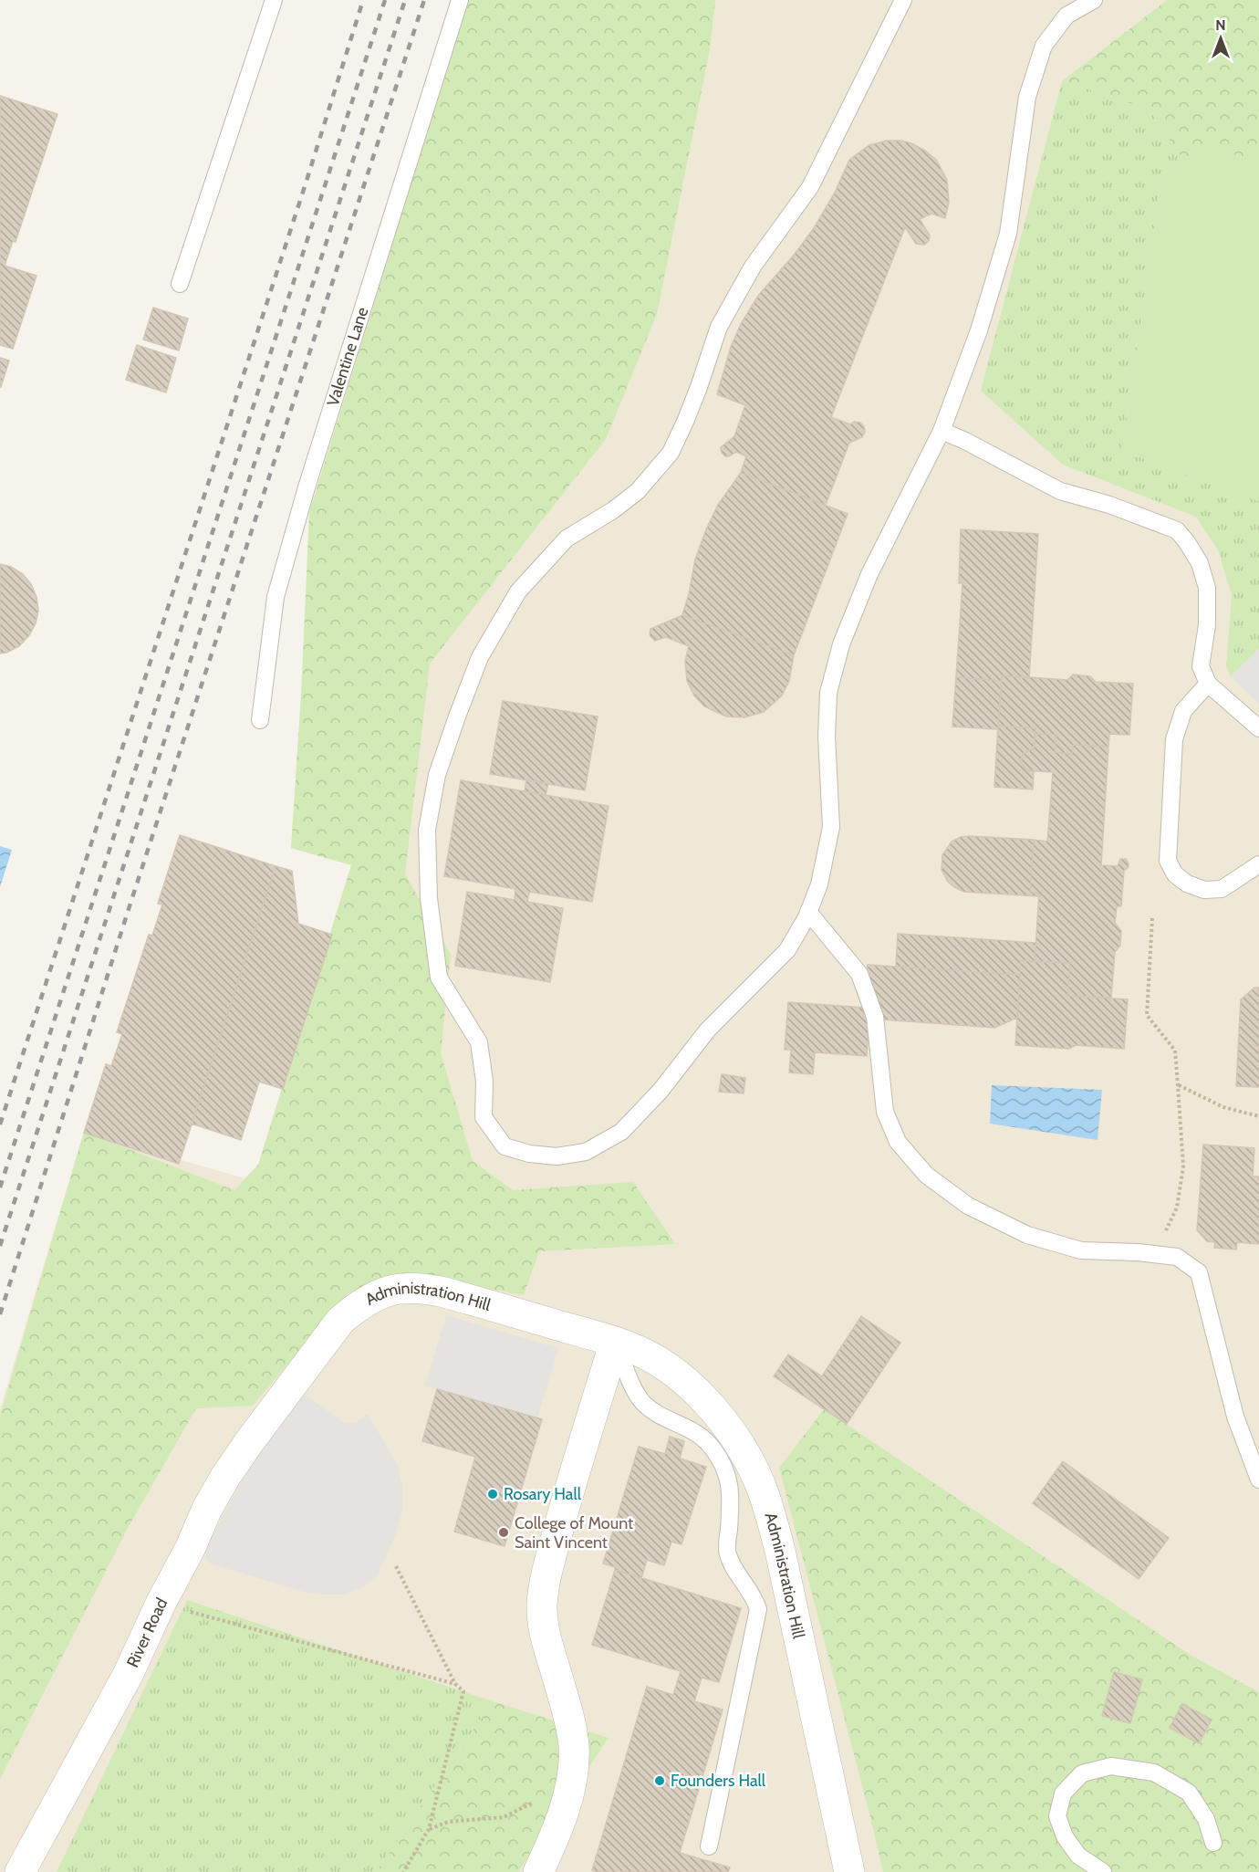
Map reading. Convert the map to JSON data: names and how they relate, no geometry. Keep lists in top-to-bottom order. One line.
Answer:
{"streets":{"street":["Administration Hill","River Road"],"lane":["Valentine Lane"]},"crossings":[["Administration Hill","River Road"]],"places":["Rosary Hall","College of Mount Saint Vincent","Founders Hall"],"north":"top"}
